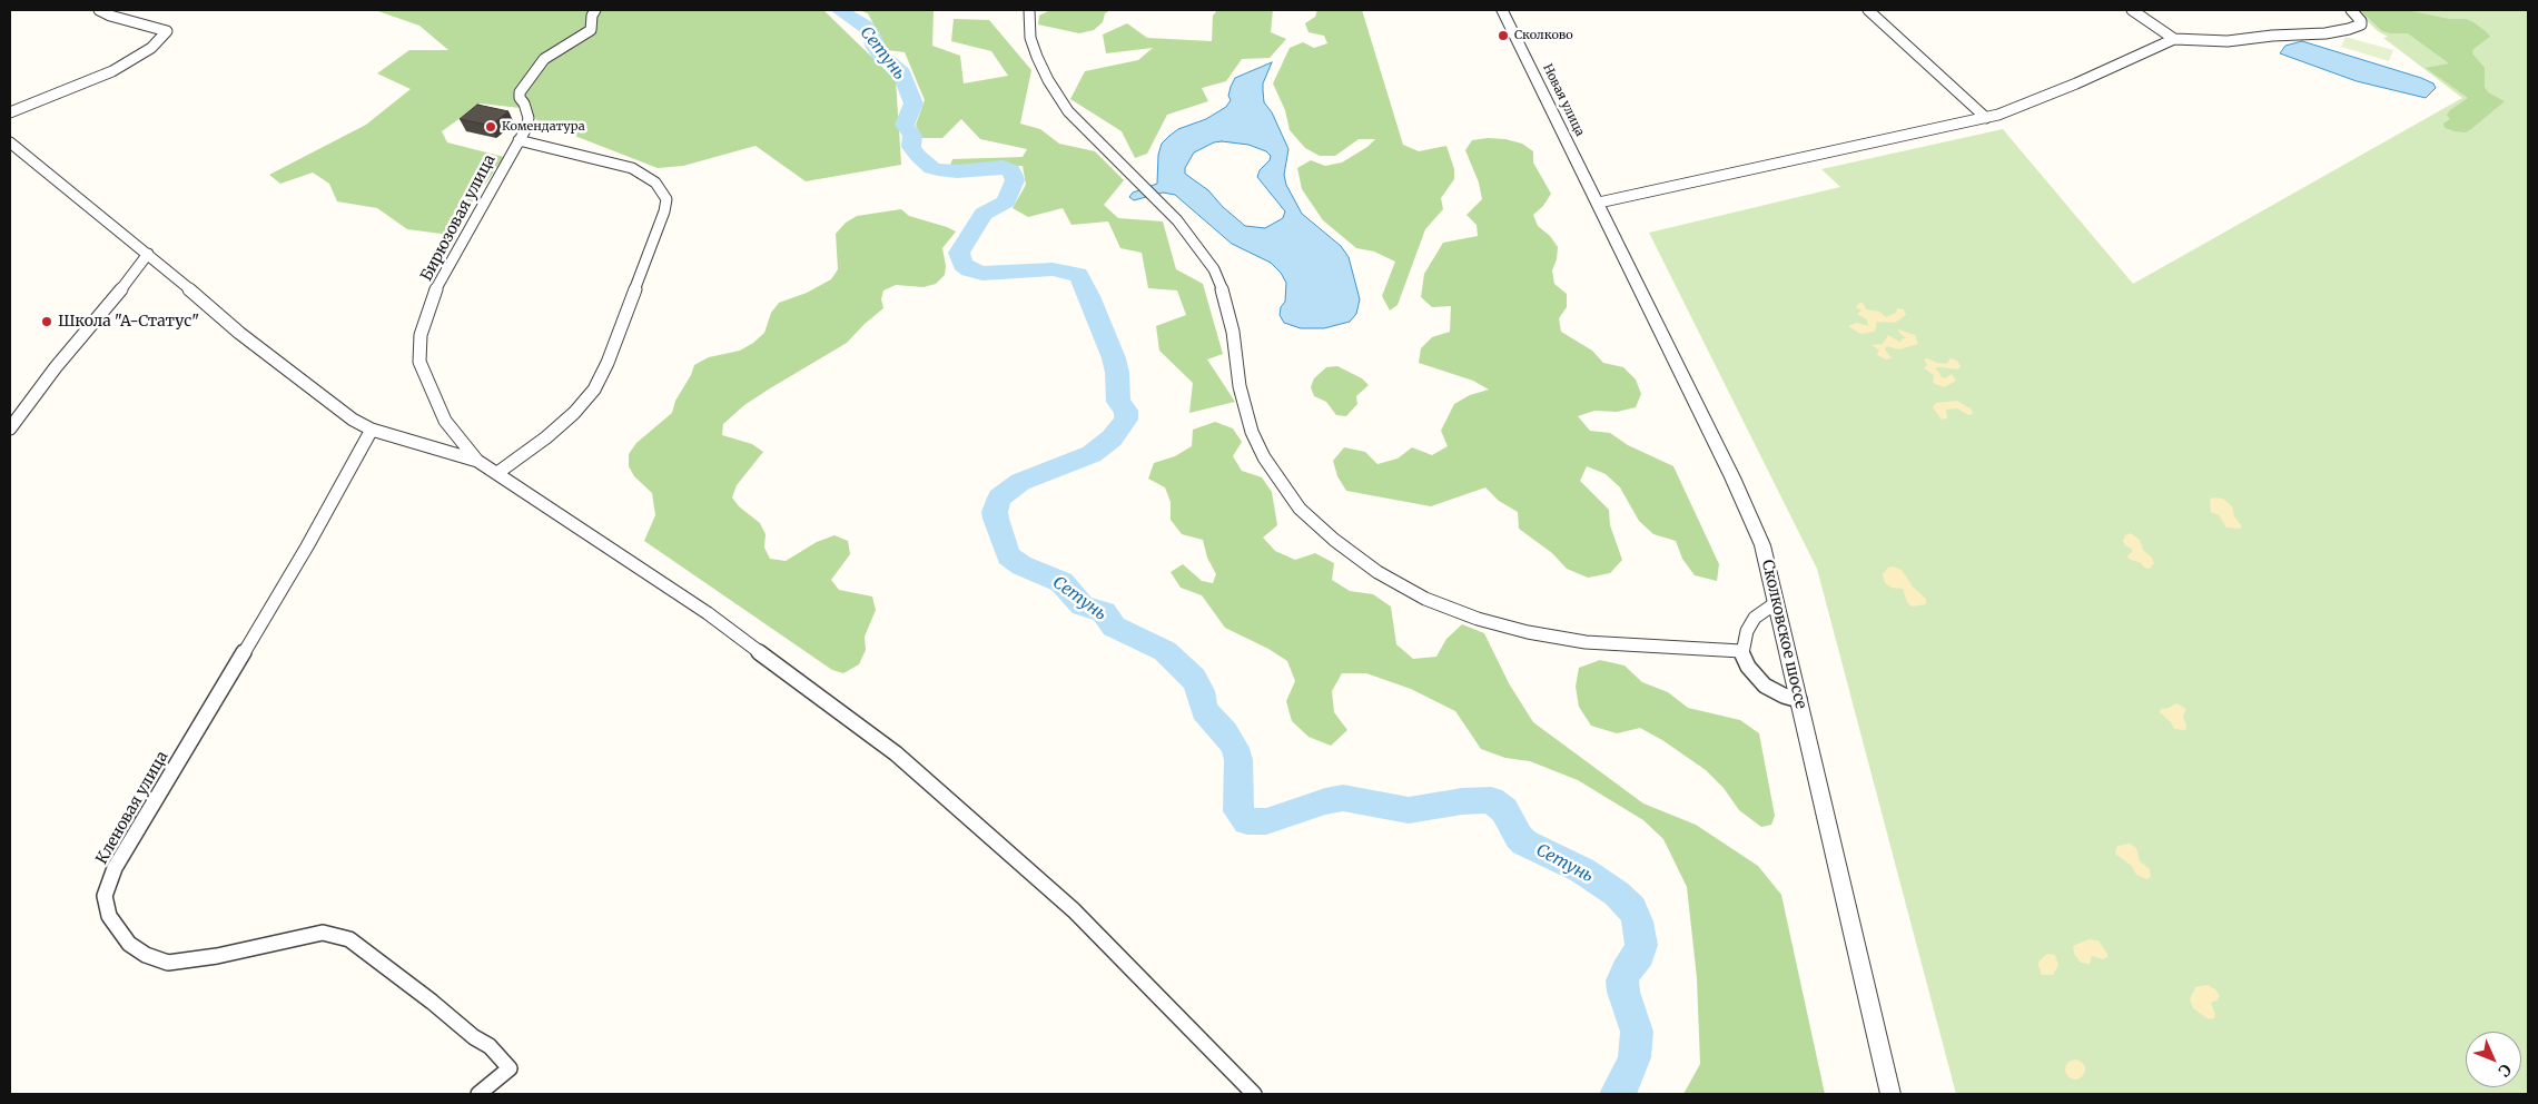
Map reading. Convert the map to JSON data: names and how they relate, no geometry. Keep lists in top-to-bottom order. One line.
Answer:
{"streets":{"street":["Новая улица","Бирюзовая улица","Сколковское шоссе","Кленовая улица"]},"crossings":[["Новая улица","Сколковское шоссе"]],"water":["Сетунь"],"places":["Сколково","Комендатура","Школа \"А-Статус\""],"north":"bottom right"}
